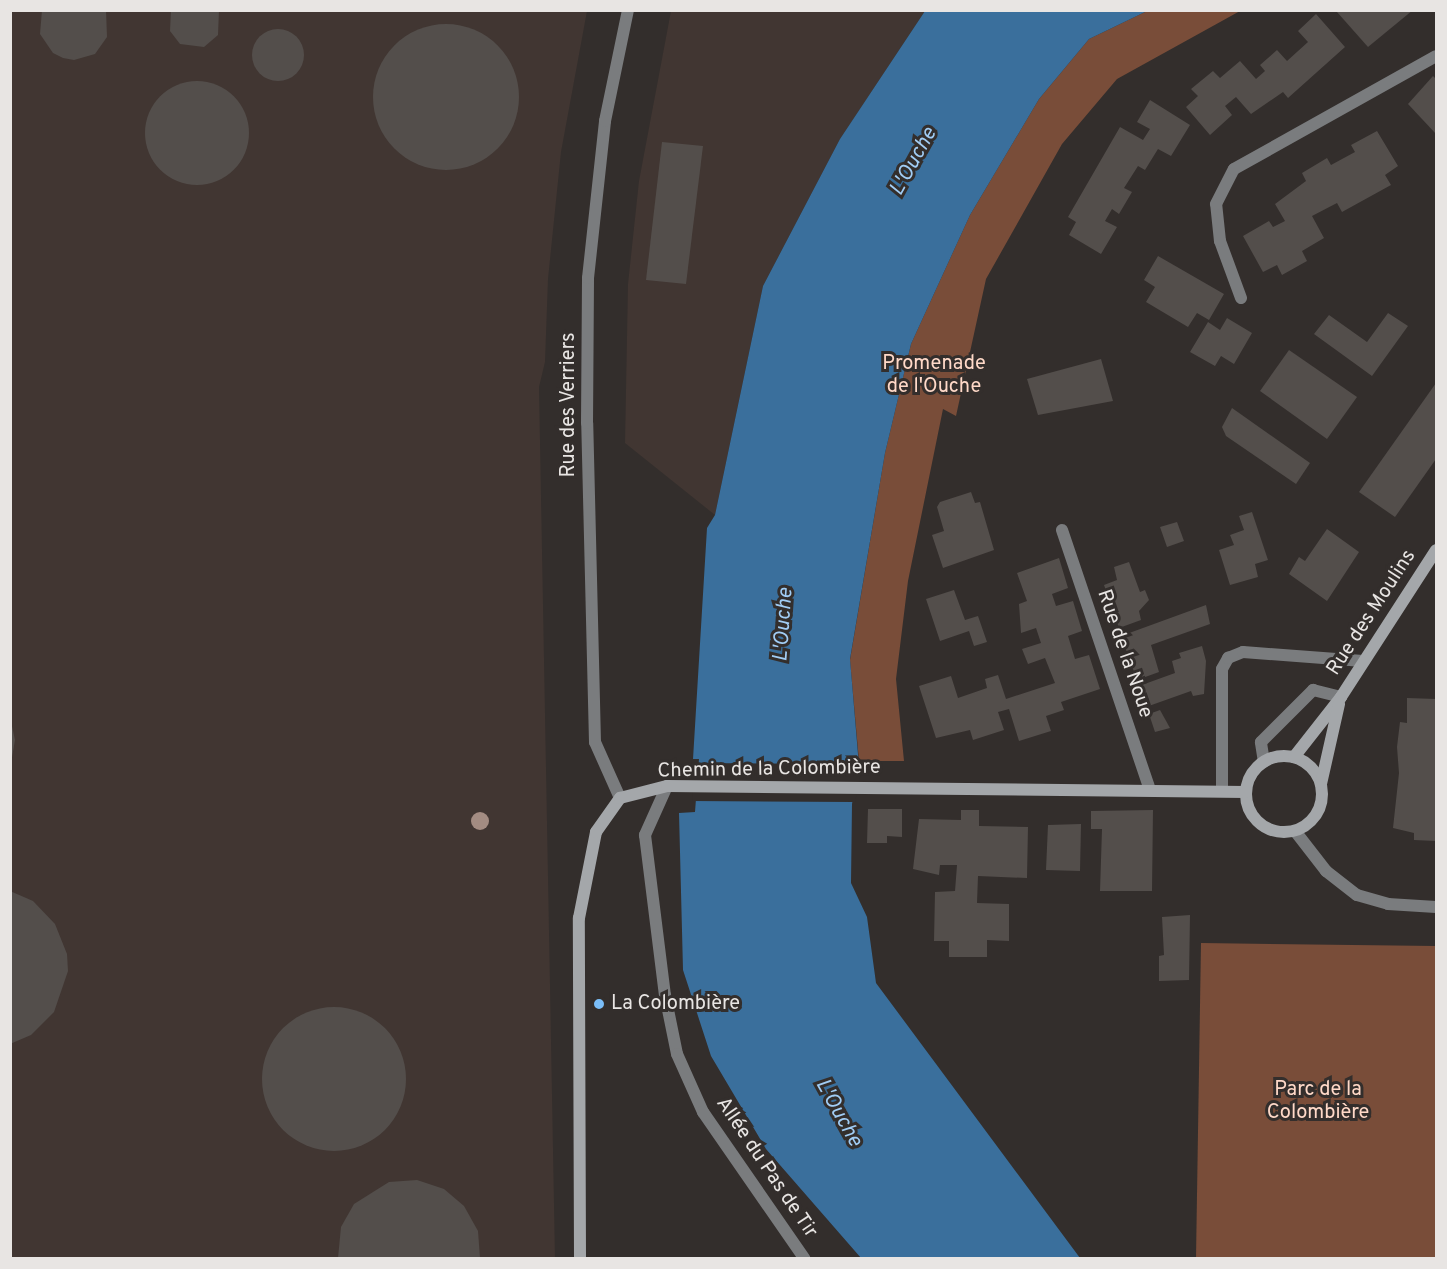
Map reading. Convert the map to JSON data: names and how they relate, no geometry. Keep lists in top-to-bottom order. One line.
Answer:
{"streets":{"street":["Rue des Verriers","Rue des Moulins","Rue de la Noue","Chemin de la Colombière","Allée du Pas de Tir"]},"crossings":[["Rue des Verriers","Chemin de la Colombière"],["Rue des Moulins","Chemin de la Colombière"],["Rue de la Noue","Chemin de la Colombière"],["Chemin de la Colombière","Allée du Pas de Tir"]],"water":["L'Ouche"],"parks":["Promenade de l'Ouche","Parc de la Colombière"],"places":["La Colombière"]}
